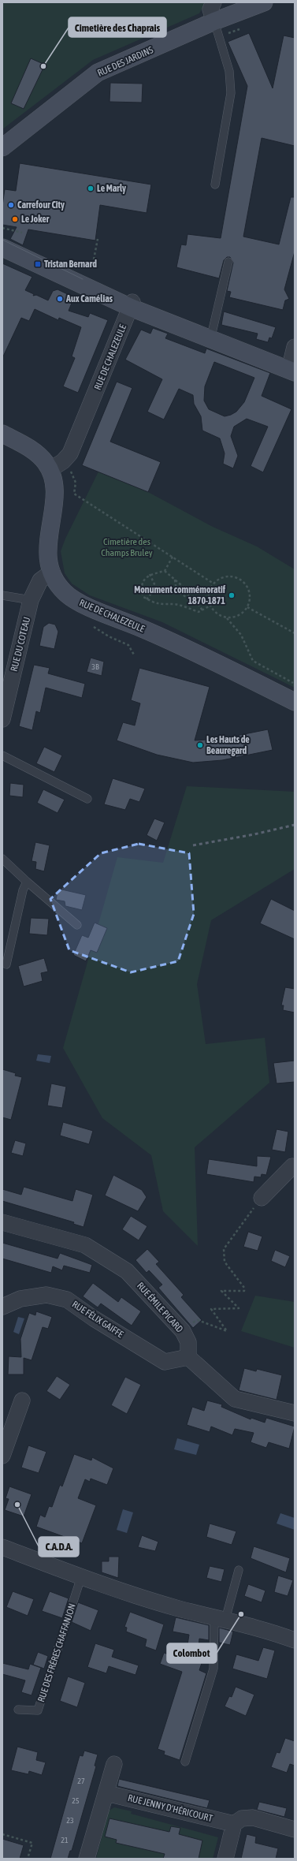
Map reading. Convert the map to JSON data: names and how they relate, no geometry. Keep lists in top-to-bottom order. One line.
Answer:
{"streets":{"street":["RUE DES JARDINS","RUE DE CHALEZEULE","RUE DU COTEAU","RUE ÉMILE PICARD","RUE FÉLIX GAIFFE","RUE JENNY D'HÉRICOURT"],"lane":["RUE DES FRÈRES CHAFFANJON"]},"crossings":[["RUE DE CHALEZEULE","RUE DU COTEAU"],["RUE ÉMILE PICARD","RUE FÉLIX GAIFFE"]],"parks":["Cimetière des Champs Bruley"],"places":{"other":["Cimetière des Chaprais","Le Marly","Carrefour City","Le Joker","Aux Camélias","Monument commémoratif 1870-1871","Les Hauts de Beauregard","C.A.D.A.","Colombot"],"transit":["Tristan Bernard"]},"house_numbers":["3B","27","25","23","21"]}
